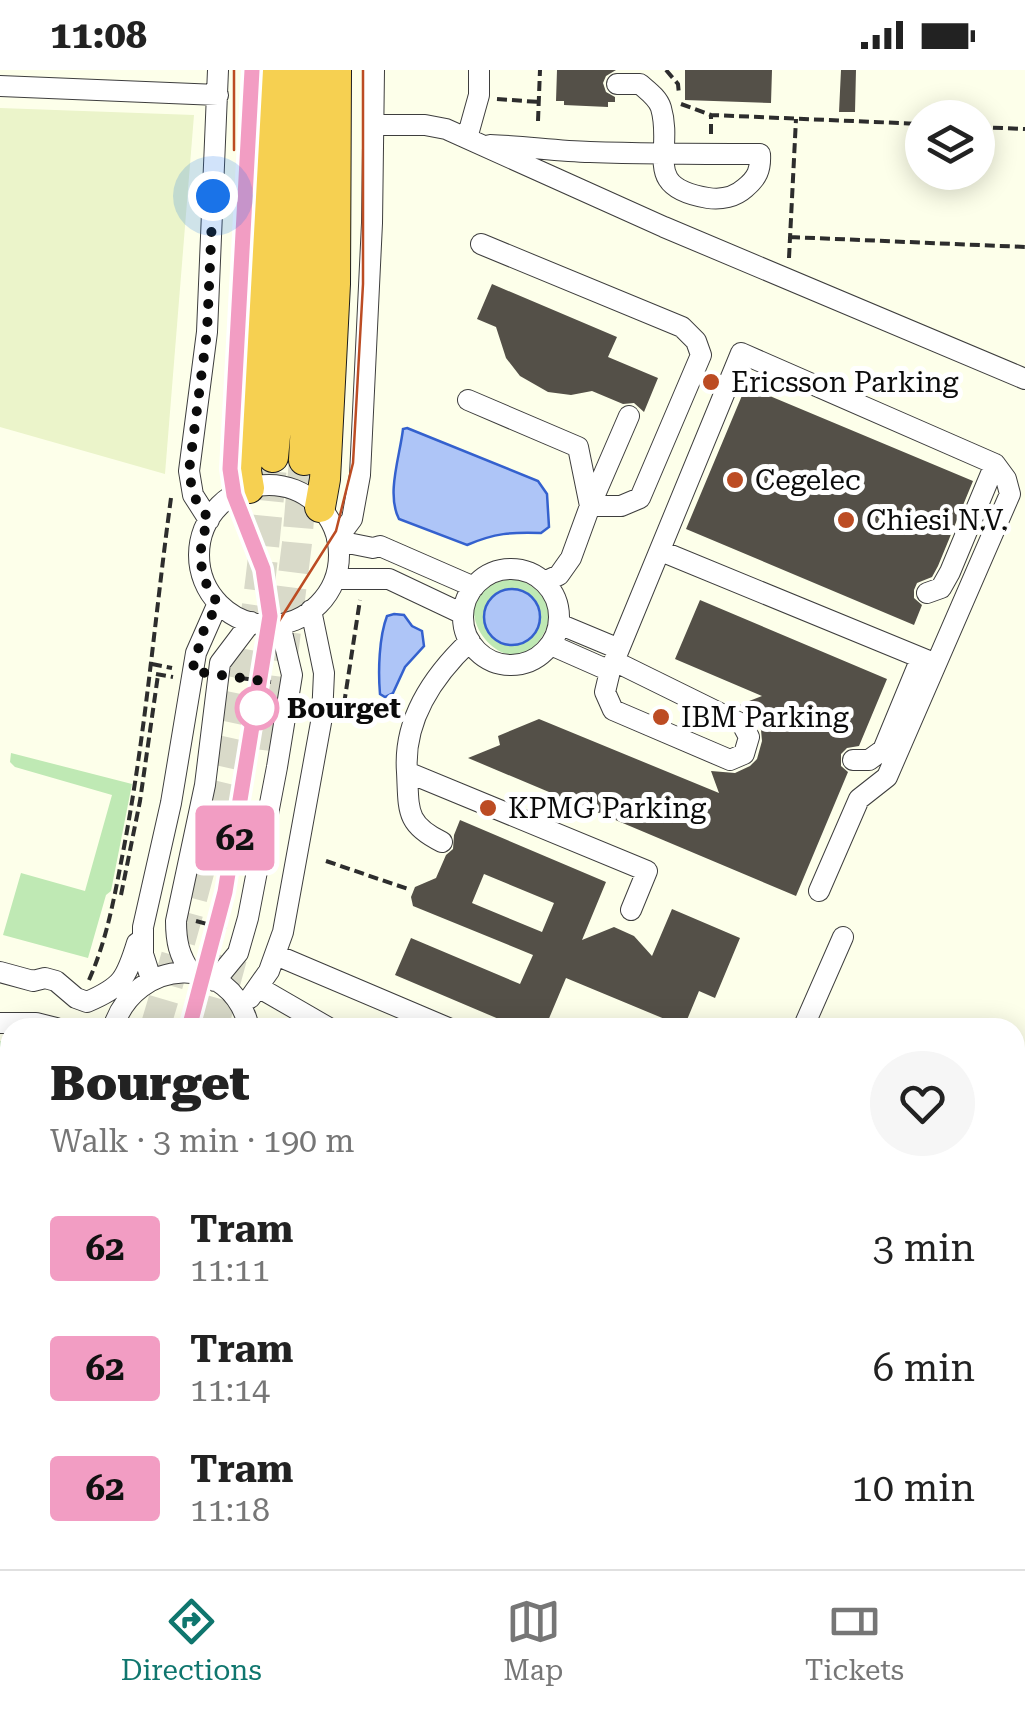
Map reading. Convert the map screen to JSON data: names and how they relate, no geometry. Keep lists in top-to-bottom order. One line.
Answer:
{"places":["Ericsson Parking","Cegelec","Chiesi N.V.","Bourget","IBM Parking","KPMG Parking"],"lines":["tram line 62"],"page":{"status":"11:08","on_map":"62","heading":["Bourget","Walk · 3 min · 190 m"],"list":[{"mark":"62","name":"Tram","note":"11:11","value":"3 min"},{"mark":"62","name":"Tram","note":"11:14","value":"6 min"},{"mark":"62","name":"Tram","note":"11:18","value":"10 min"}],"tabs":["Directions","Map","Tickets"]}}
